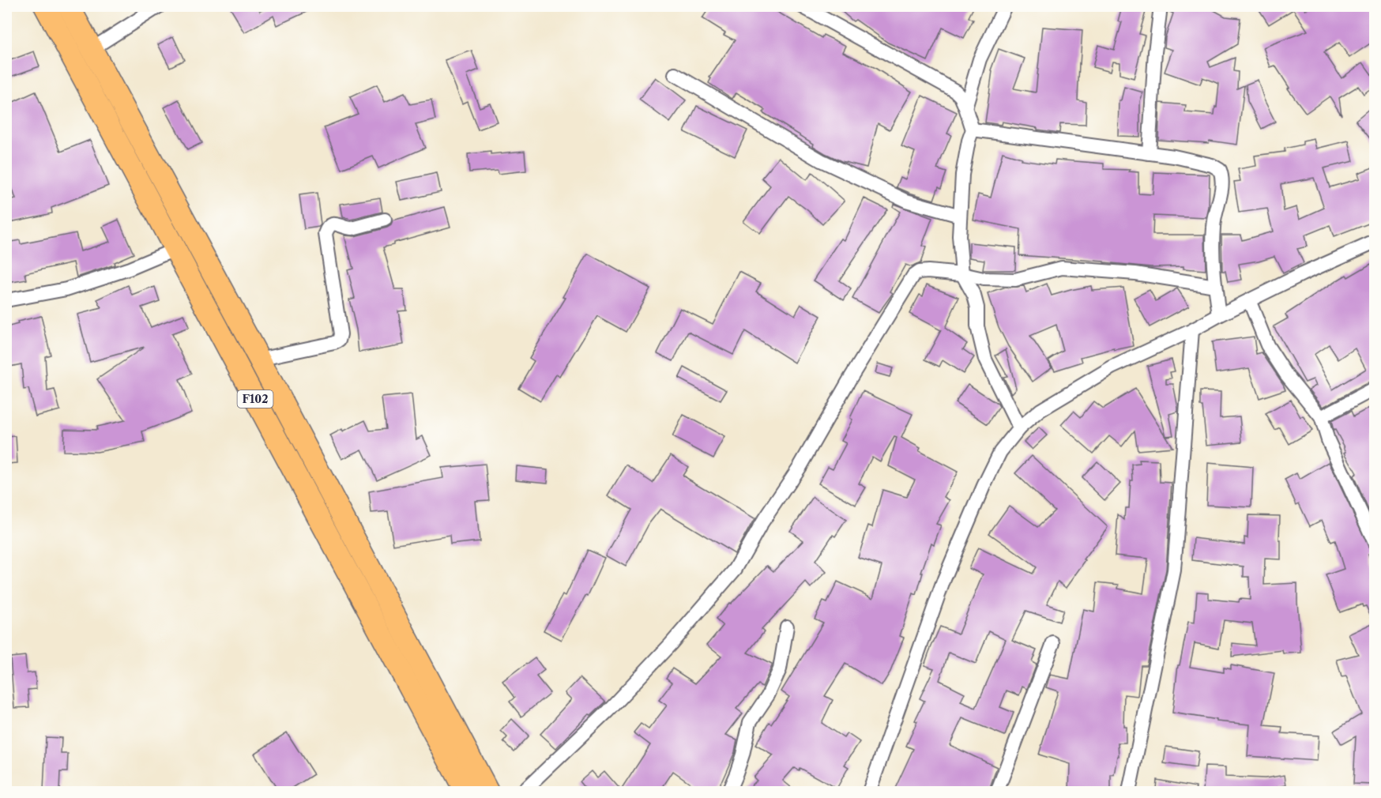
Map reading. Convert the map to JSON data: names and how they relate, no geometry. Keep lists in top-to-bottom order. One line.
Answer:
{"streets":{"main road":["F102"]}}
